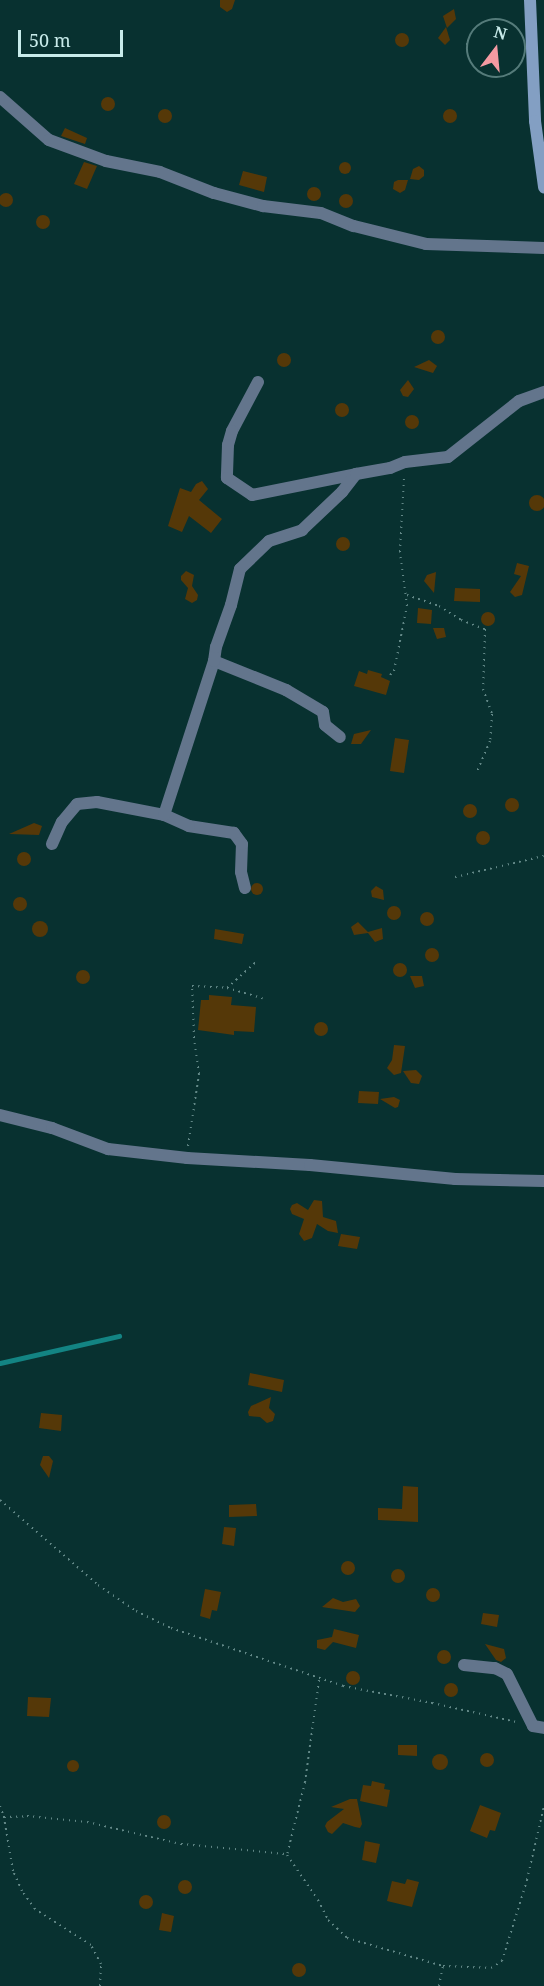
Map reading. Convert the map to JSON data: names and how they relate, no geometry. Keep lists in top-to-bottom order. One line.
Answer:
{"scale_bar":"50 m","north":"top"}
